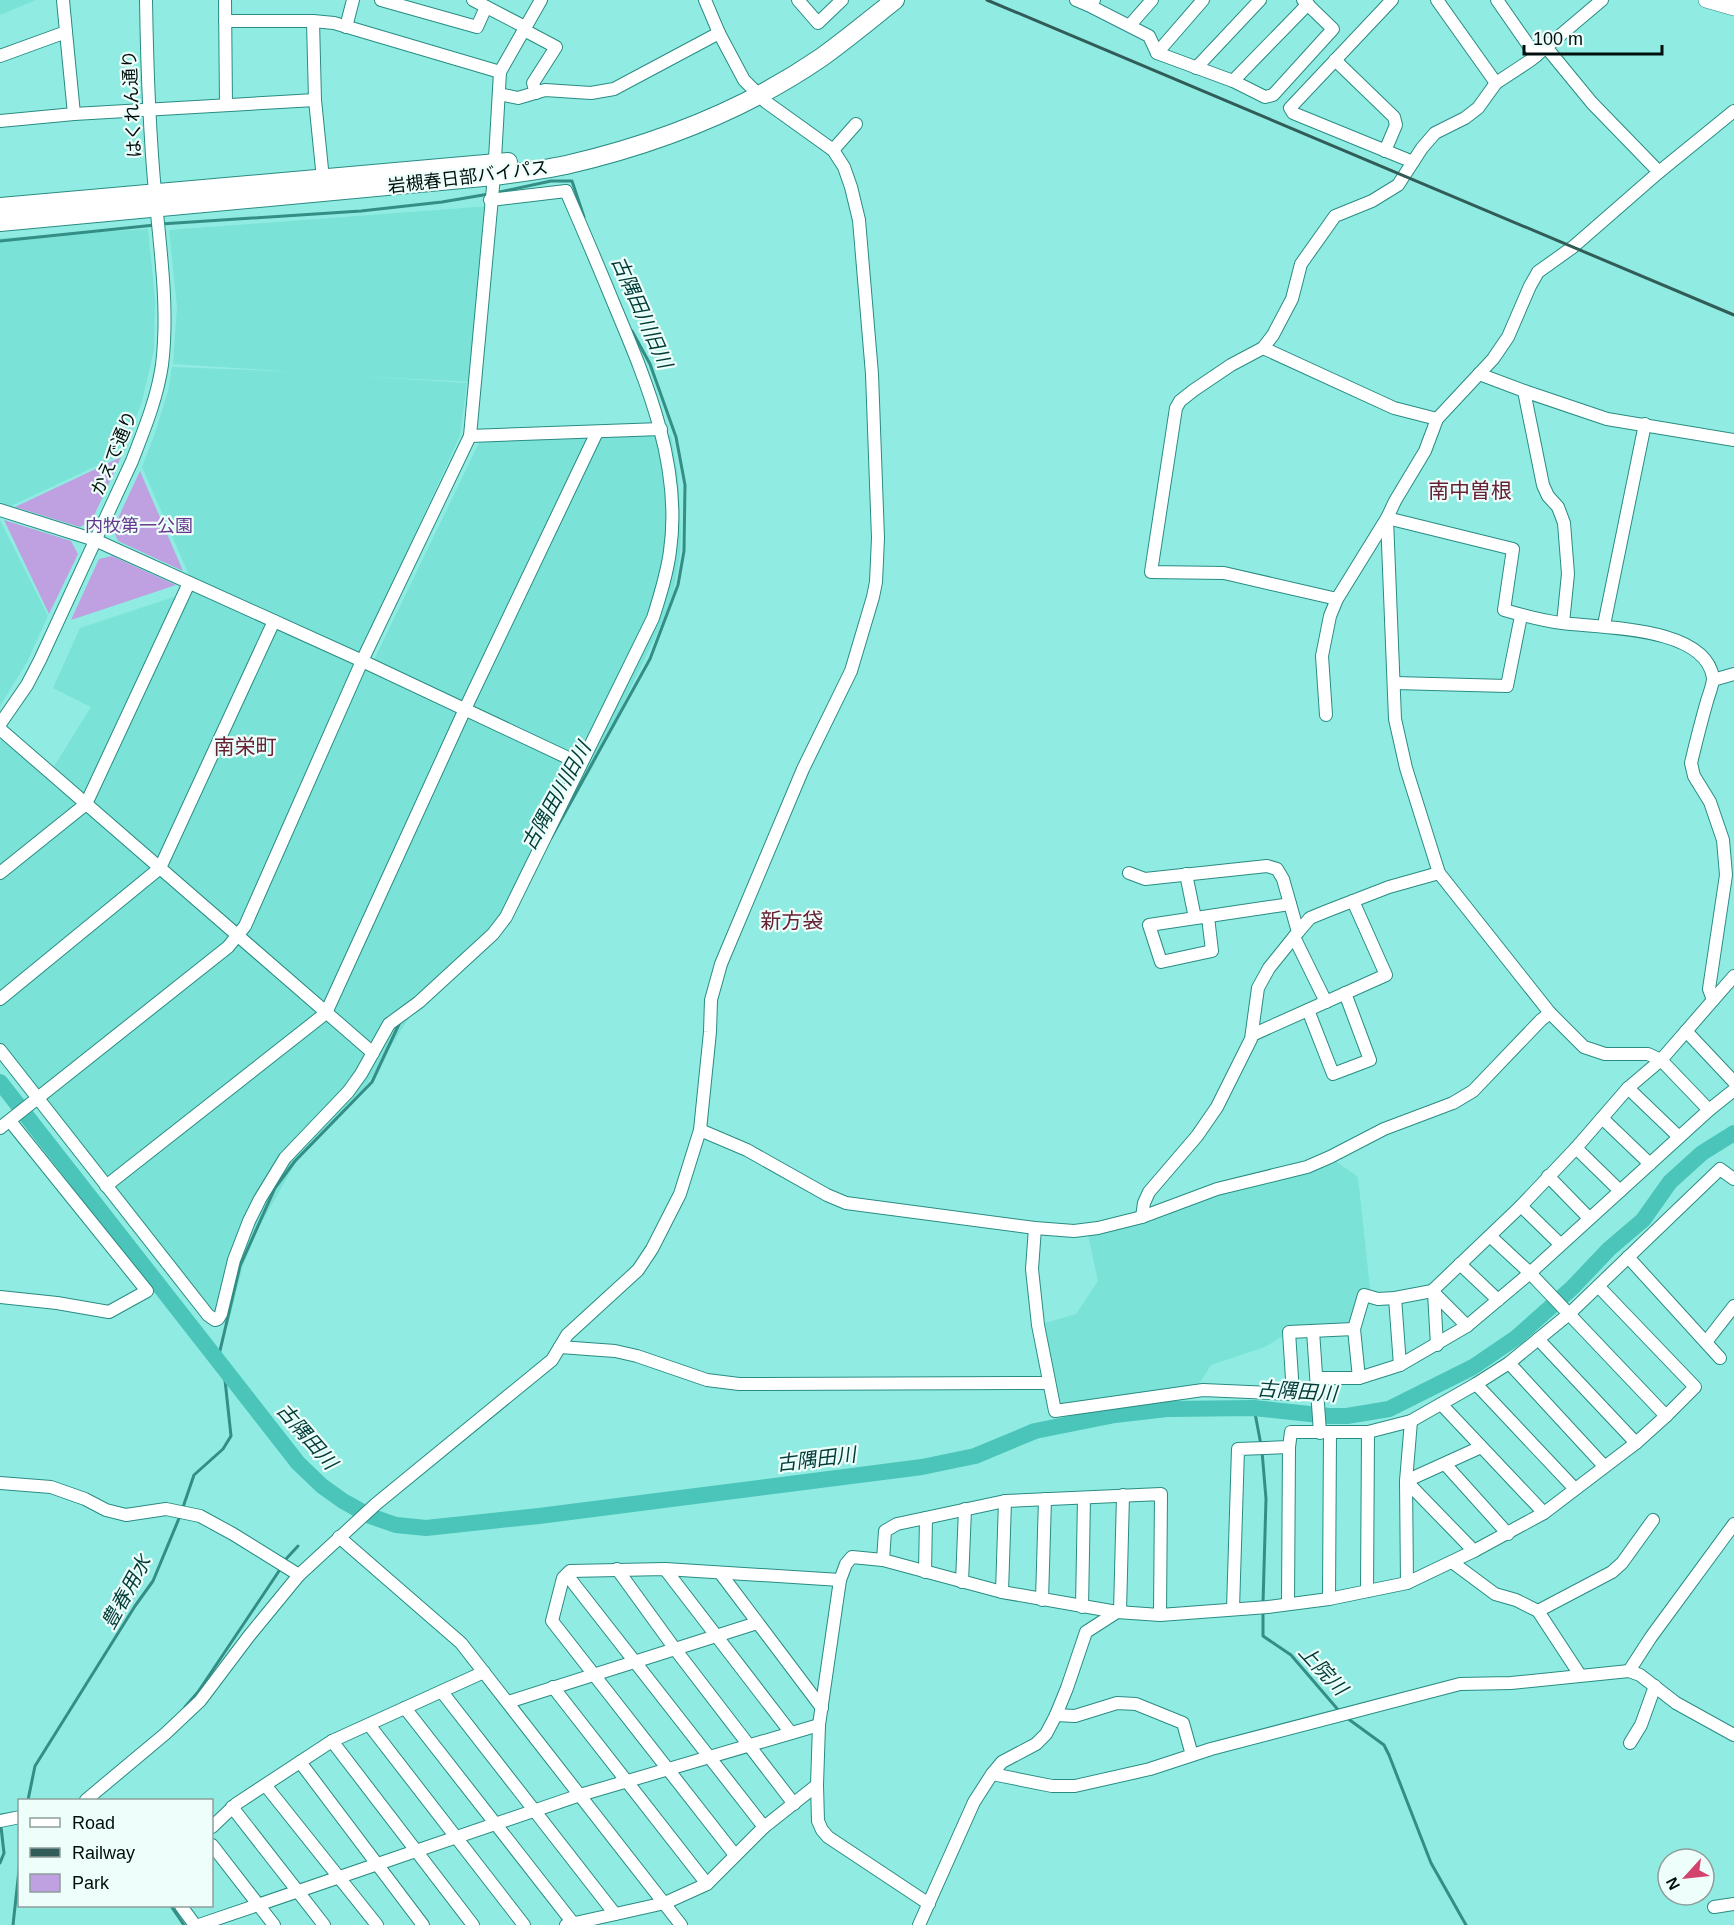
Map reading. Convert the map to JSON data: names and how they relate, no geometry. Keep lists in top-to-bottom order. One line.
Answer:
{"streets":{"highway":["岩槻春日部バイパス"],"street":["はくれん通り","かえで通り"]},"crossings":[["はくれん通り","岩槻春日部バイパス"],["はくれん通り","かえで通り"],["岩槻春日部バイパス","かえで通り"]],"districts":["南中曽根","南栄町","新方袋"],"water":["古隅田川旧川","古隅田川","豊春用水","上院川"],"parks":["内牧第一公園"],"legend":["Road","Railway","Park"],"scale_bar":"100 m","north":"bottom left"}
